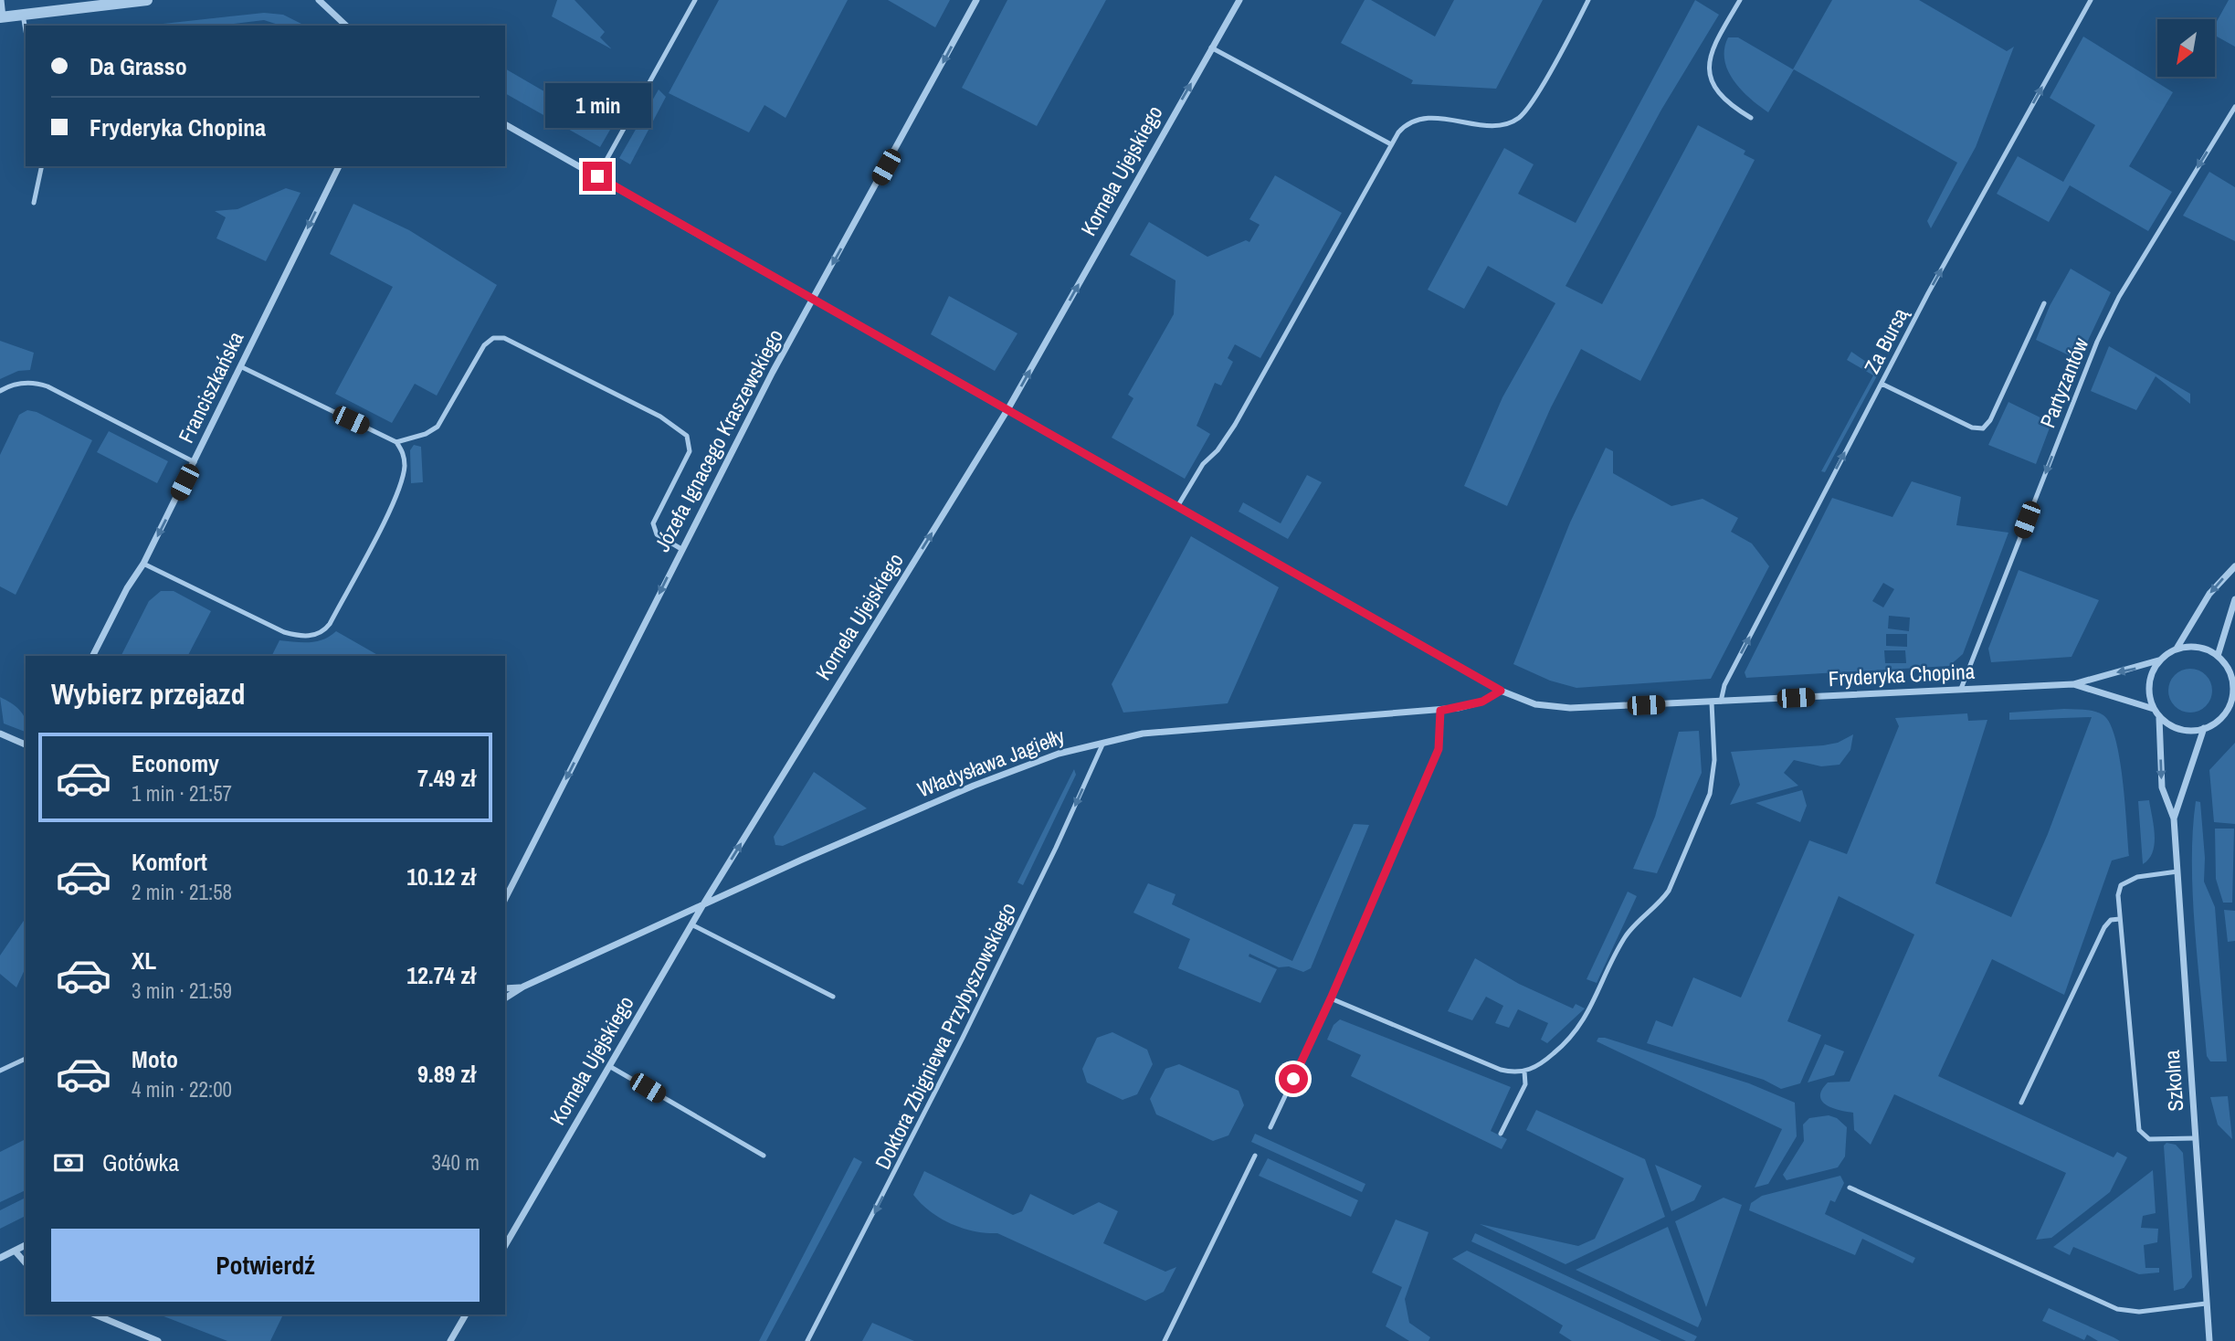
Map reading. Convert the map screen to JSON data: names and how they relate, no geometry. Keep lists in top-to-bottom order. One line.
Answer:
{"streets":{"street":["Kornela Ujejskiego","Franciszkańska","Józefa Ignacego Kraszewskiego","Fryderyka Chopina","Władysława Jagiełły","Szkolna"],"lane":["Za Bursą","Partyzantów","Doktora Zbigniewa Przybyszowskiego"]},"crossings":[["Kornela Ujejskiego","Fryderyka Chopina"],["Kornela Ujejskiego","Władysława Jagiełły"],["Za Bursą","Fryderyka Chopina"],["Partyzantów","Fryderyka Chopina"],["Józefa Ignacego Kraszewskiego","Fryderyka Chopina"],["Fryderyka Chopina","Władysława Jagiełły"],["Władysława Jagiełły","Doktora Zbigniewa Przybyszowskiego"]],"one_way":["Kornela Ujejskiego","Za Bursą","Partyzantów","Franciszkańska","Józefa Ignacego Kraszewskiego","Doktora Zbigniewa Przybyszowskiego"],"north":"bottom left","page":{"banner":["Da Grasso","Fryderyka Chopina"],"bubble":"1 min","heading":"Wybierz przejazd","list":[{"name":"Economy","note":"1 min · 21:57","value":"7.49 zł"},{"name":"Komfort","note":"2 min · 21:58","value":"10.12 zł"},{"name":"XL","note":"3 min · 21:59","value":"12.74 zł"},{"name":"Moto","note":"4 min · 22:00","value":"9.89 zł"}],"pay":["Gotówka","340 m"],"buttons":"Potwierdź"}}
